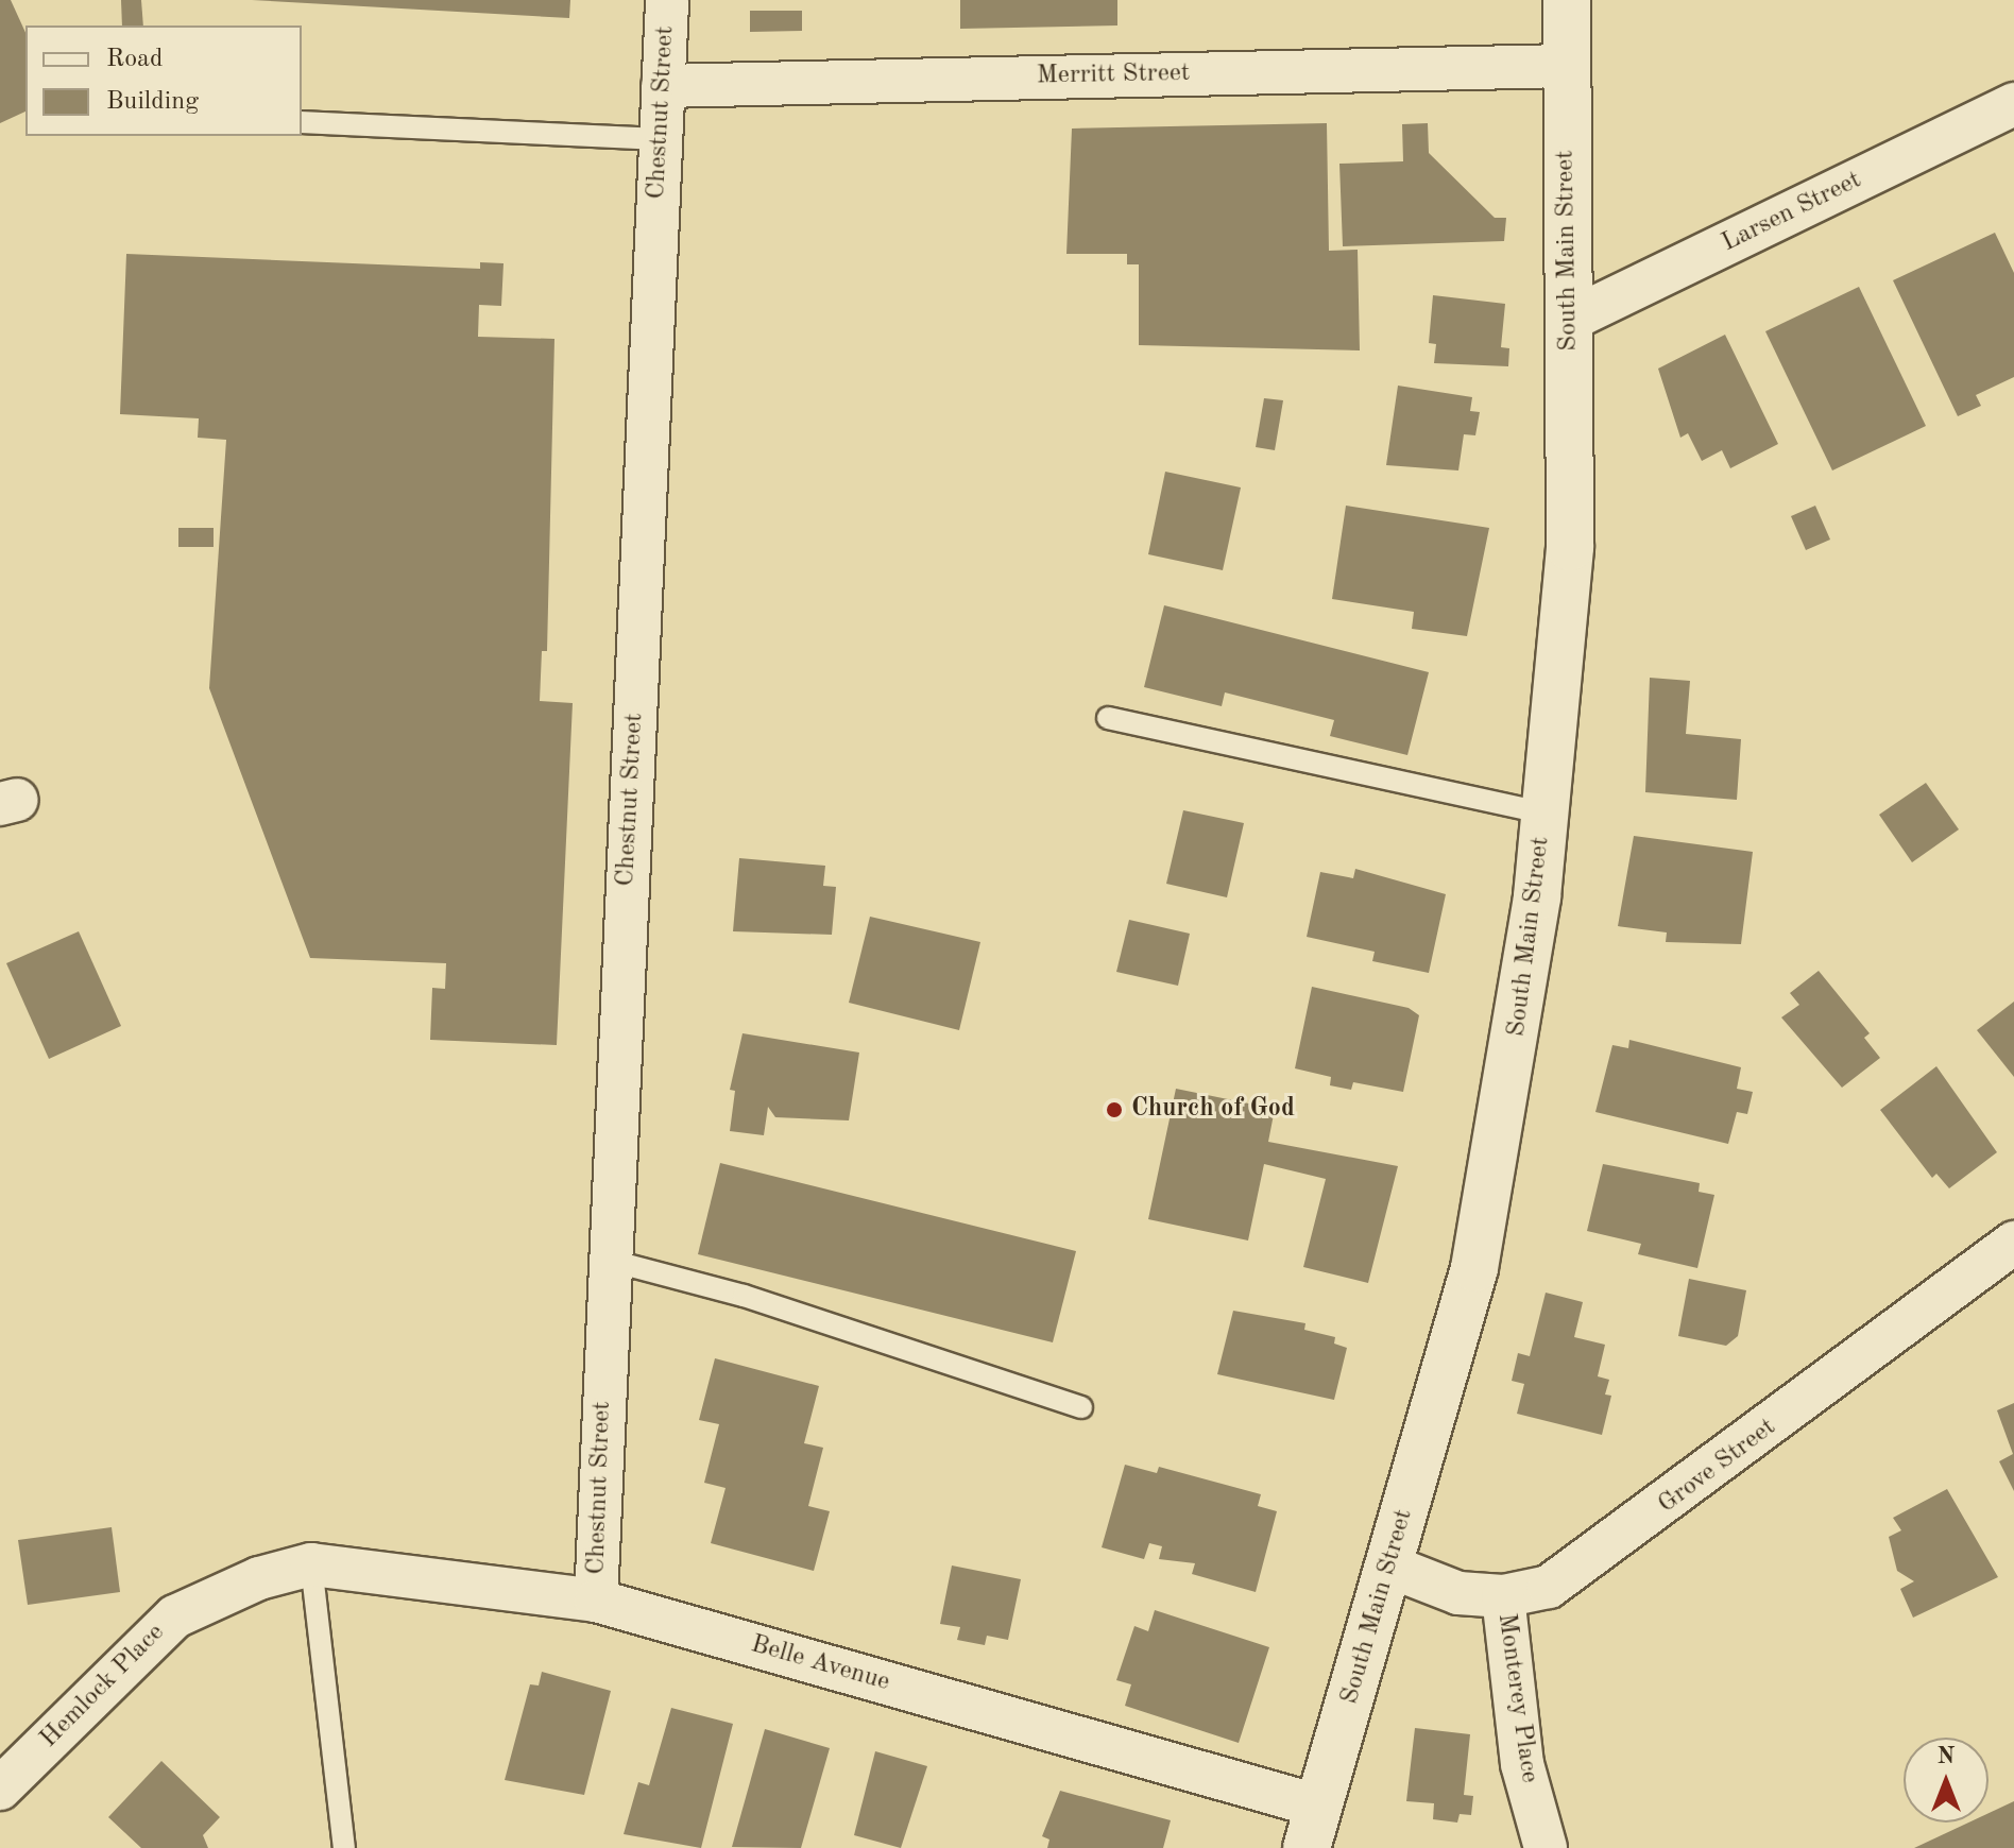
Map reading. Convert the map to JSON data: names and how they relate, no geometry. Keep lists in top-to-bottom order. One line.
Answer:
{"streets":{"main road":["South Main Street"],"street":["Merritt Street","Chestnut Street","Larsen Street","Grove Street","Belle Avenue","Hemlock Place","Monterey Place"]},"crossings":[["Merritt Street","Chestnut Street"],["Merritt Street","South Main Street"],["Chestnut Street","Belle Avenue"],["Larsen Street","South Main Street"],["South Main Street","Grove Street"],["South Main Street","Belle Avenue"],["Grove Street","Monterey Place"],["Belle Avenue","Hemlock Place"]],"places":["Church of God"],"legend":["Road","Building"],"north":"top"}
